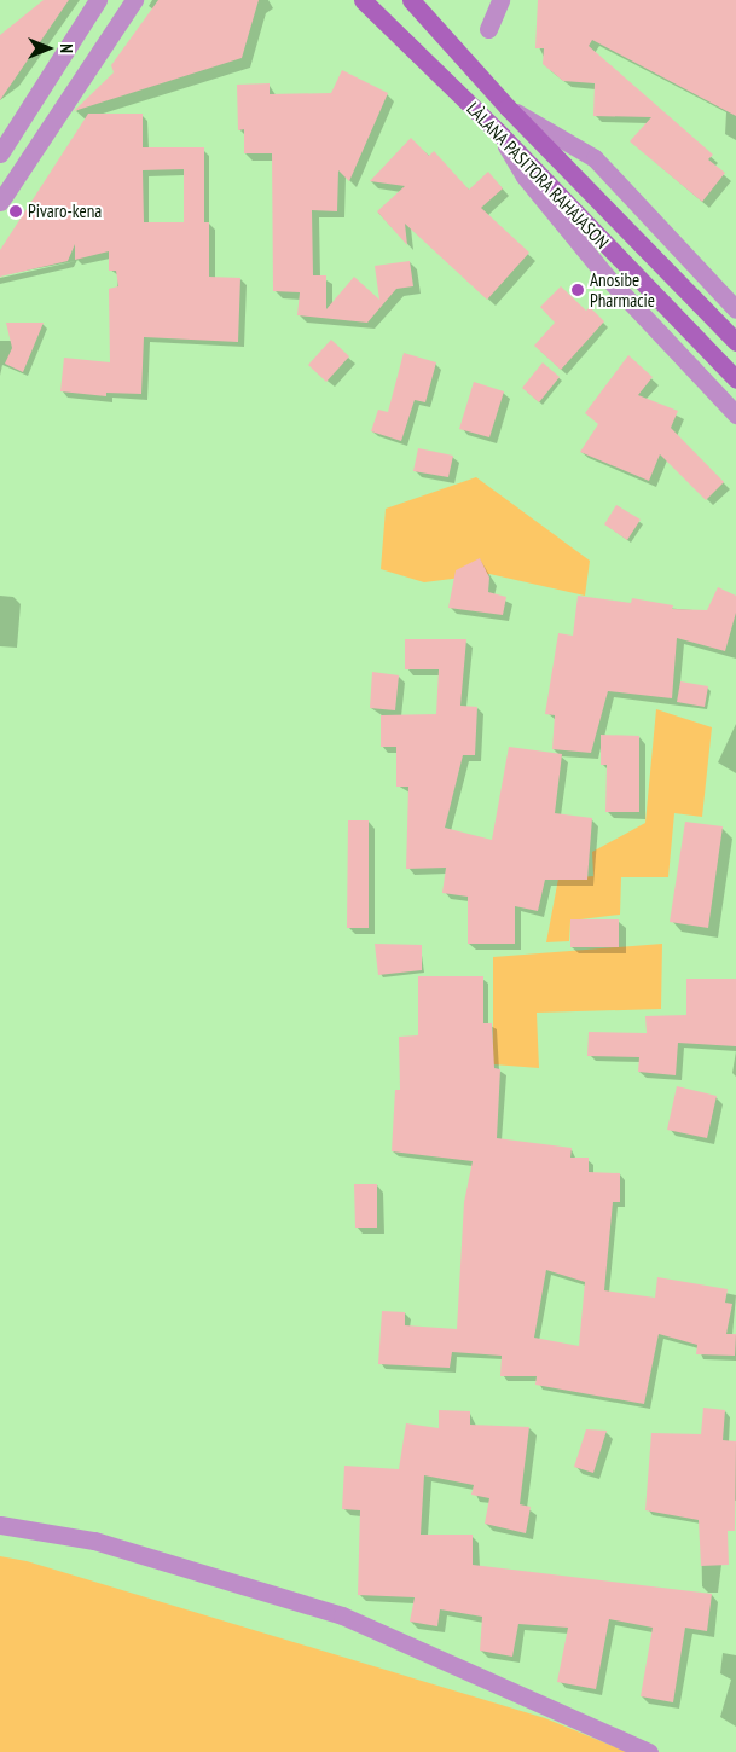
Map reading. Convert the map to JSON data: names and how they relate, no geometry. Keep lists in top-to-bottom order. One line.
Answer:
{"streets":{"main road":["LÀLANA PASITORA RAHAJASON"]},"places":["Pivaro-kena","Anosibe Pharmacie"],"north":"right"}
